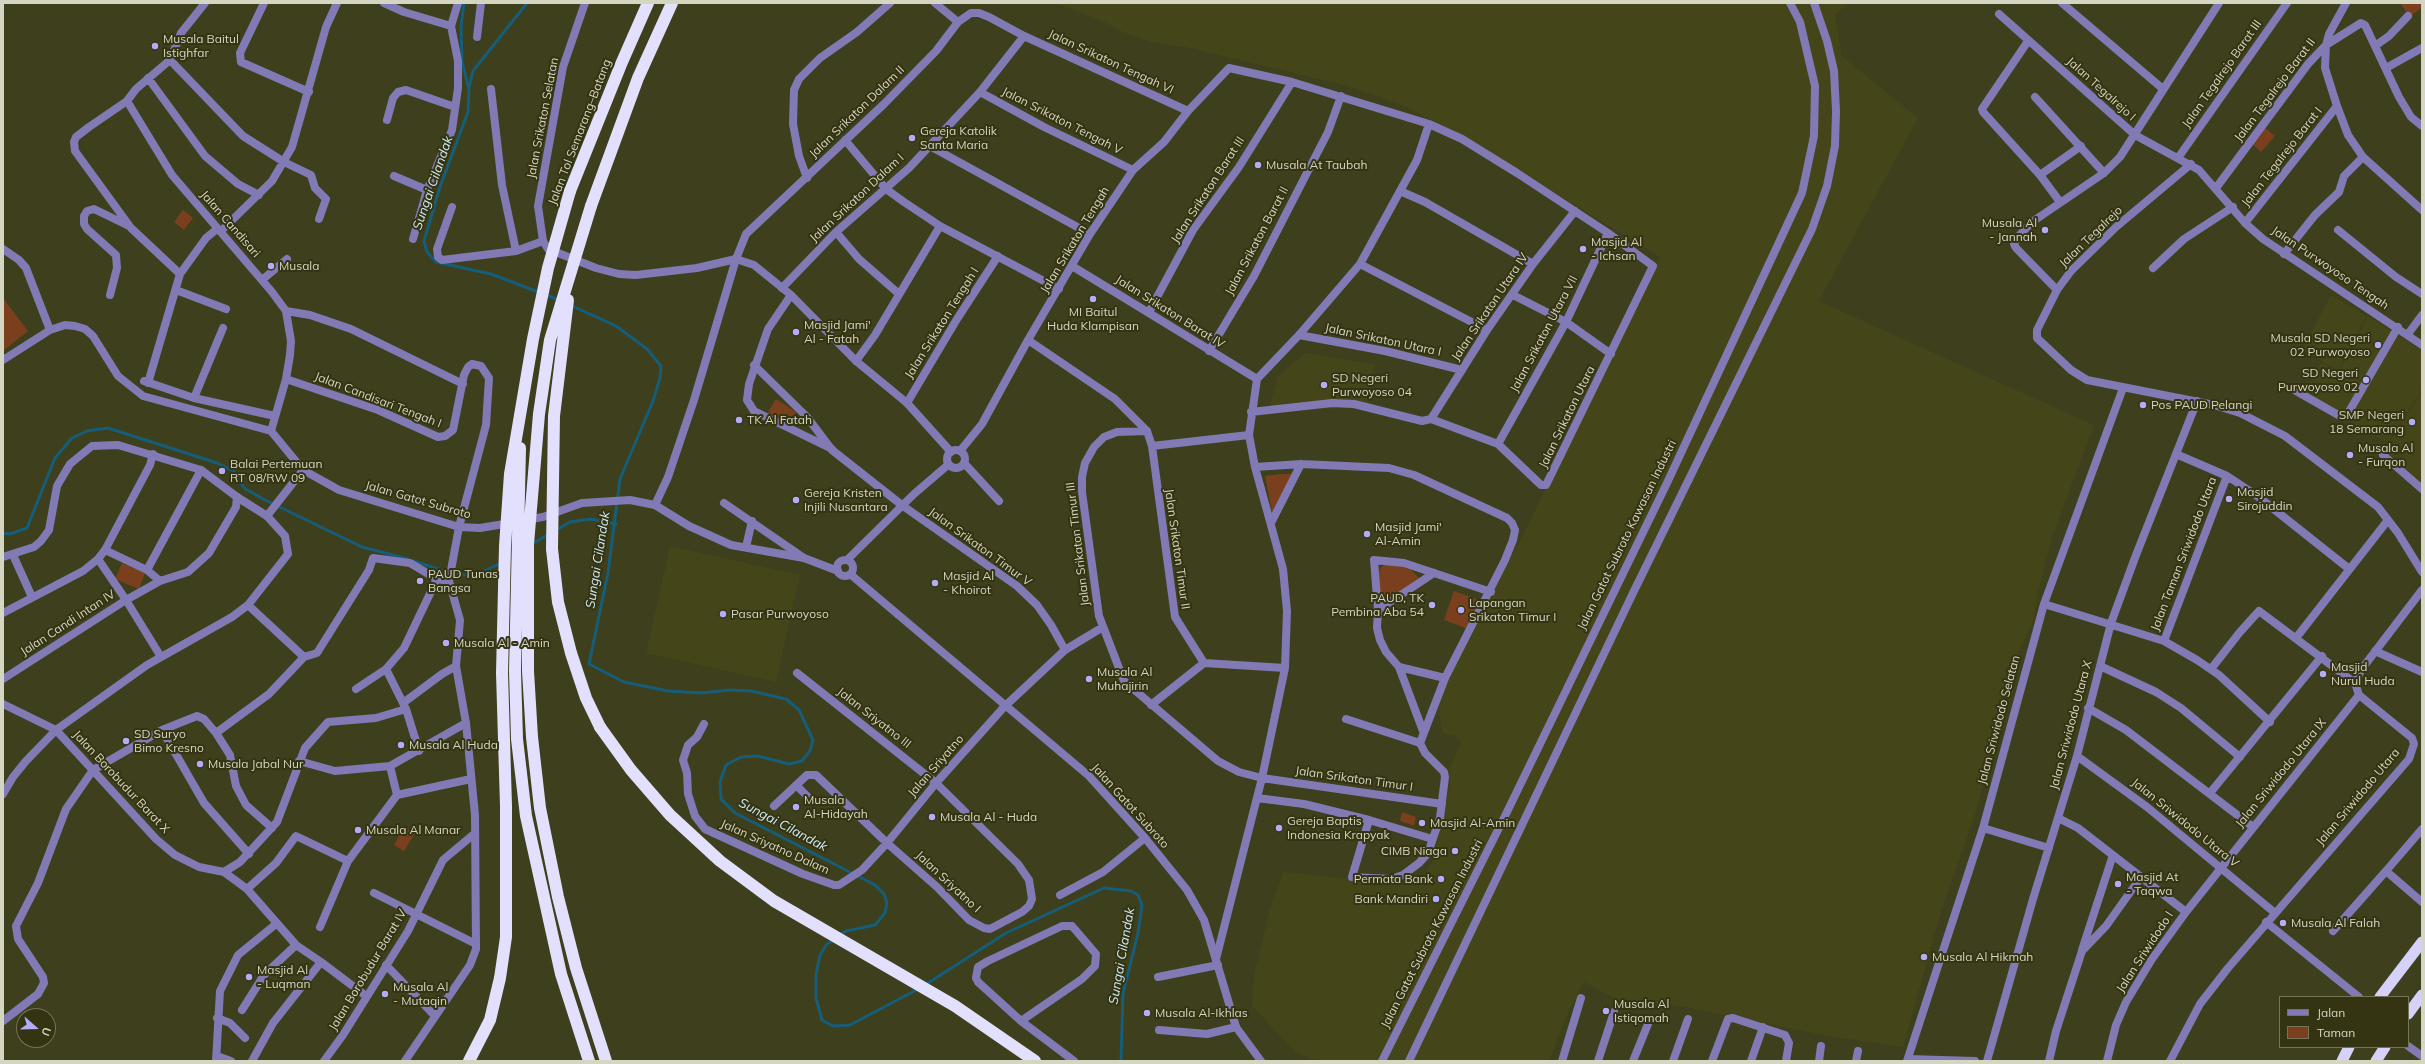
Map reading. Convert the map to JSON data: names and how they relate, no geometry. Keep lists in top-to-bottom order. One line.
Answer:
{"streets":{"highway":["Jalan Tol Semarang–Batang"],"street":["Jalan Srikaton Tengah VI","Jalan Tegalrejo Barat III","Jalan Tegalrejo I","Jalan Tegalrejo Barat II","Jalan Srikaton Dalam II","Jalan Srikaton Selatan","Jalan Srikaton Tengah V","Jalan Tegalrejo Barat I","Jalan Srikaton Barat III","Jalan Srikaton Dalam I","Jalan Candisari","Jalan Tegalrejo","Jalan Srikaton Tengah","Jalan Srikaton Barat II","Jalan Purwoyoso Tengah","Jalan Srikaton Utara IV","Jalan Srikaton Barat IV","Jalan Srikaton Tengah I","Jalan Srikaton Utara VII","Jalan Srikaton Utara I","Jalan Candisari Tengah I","Jalan Srikaton Utara","Jalan Gatot Subroto","Jalan Gatot Subroto Kawasan Industri","Jalan Srikaton Timur III","Jalan Srikaton Timur V","Jalan Srikaton Timur II","Jalan Taman Sriwidodo Utara","Jalan Candi Intan IV","Jalan Sriyatno III","Jalan Sriwidodo Selatan","Jalan Sriwidodo Utara X","Jalan Sriyatno","Jalan Sriwidodo Utara IX","Jalan Srikaton Timur I","Jalan Borobudur Barat X","Jalan Sriwidodo Utara","Jalan Sriwidodo Utara V","Jalan Sriyatno Dalam","Jalan Sriyatno I","Jalan Sriwidodo I","Jalan Borobudur Barat IV"]},"crossings":[["Jalan Srikaton Tengah VI","Jalan Srikaton Dalam I"],["Jalan Srikaton Tengah VI","Jalan Srikaton Tengah"],["Jalan Tegalrejo Barat III","Jalan Purwoyoso Tengah"],["Jalan Tegalrejo I","Jalan Tegalrejo"],["Jalan Tegalrejo I","Jalan Purwoyoso Tengah"],["Jalan Tegalrejo Barat II","Jalan Purwoyoso Tengah"],["Jalan Srikaton Tengah V","Jalan Srikaton Dalam I"],["Jalan Srikaton Tengah V","Jalan Srikaton Tengah"],["Jalan Tegalrejo Barat I","Jalan Purwoyoso Tengah"],["Jalan Srikaton Barat III","Jalan Srikaton Tengah"],["Jalan Srikaton Barat III","Jalan Srikaton Barat IV"],["Jalan Candisari","Jalan Candisari Tengah I"],["Jalan Tegalrejo","Jalan Purwoyoso Tengah"],["Jalan Tegalrejo","Jalan Sriwidodo Selatan"],["Jalan Tegalrejo","Jalan Sriwidodo Utara X"],["Jalan Srikaton Tengah","Jalan Srikaton Barat IV"],["Jalan Srikaton Barat II","Jalan Srikaton Barat IV"],["Jalan Srikaton Utara IV","Jalan Srikaton Utara I"],["Jalan Srikaton Utara IV","Jalan Srikaton Utara"],["Jalan Srikaton Utara VII","Jalan Srikaton Utara"],["Jalan Gatot Subroto","Jalan Sriyatno"],["Jalan Srikaton Timur III","Jalan Srikaton Timur II"],["Jalan Srikaton Timur III","Jalan Srikaton Timur I"],["Jalan Sriyatno III","Jalan Sriyatno"],["Jalan Sriyatno III","Jalan Sriyatno I"],["Jalan Sriwidodo Utara X","Jalan Sriwidodo Utara V"],["Jalan Sriyatno","Jalan Sriyatno Dalam"],["Jalan Sriyatno","Jalan Sriyatno I"],["Jalan Sriwidodo Utara IX","Jalan Sriwidodo Utara"],["Jalan Sriwidodo Utara IX","Jalan Sriwidodo Utara V"],["Jalan Sriwidodo Utara IX","Jalan Sriwidodo I"],["Jalan Borobudur Barat X","Jalan Borobudur Barat IV"],["Jalan Sriwidodo Utara","Jalan Sriwidodo Utara V"],["Jalan Sriwidodo Utara V","Jalan Sriwidodo I"],["Jalan Sriyatno Dalam","Jalan Sriyatno I"]],"water":["Sungai Cilandak"],"places":["Musala Baitul Istighfar","Gereja Katolik Santa Maria","Musala At Taubah","Musala Al - Jannah","Masjid Al - Ichsan","Musala","MI Baitul Huda Klampisan","Masjid Jami' Al - Fatah","Musala SD Negeri 02 Purwoyoso","SD Negeri Purwoyoso 02","SD Negeri Purwoyoso 04","Pos PAUD Pelangi","TK Al Fatah","SMP Negeri 18 Semarang","Musala Al - Furqon","Balai Pertemuan RT 08/RW 09","Masjid Sirojuddin","Gereja Kristen Injili Nusantara","Masjid Jami' Al-Amin","PAUD Tunas Bangsa","Masjid Al - Khoirot","PAUD, TK Pembina Aba 54","Lapangan Srikaton Timur I","Pasar Purwoyoso","Musala Al - Amin","Masjid Nurul Huda","Musala Al Muhajirin","SD Suryo Bimo Kresno","Musala Al Huda","Musala Jabal Nur","Musala Al-Hidayah","Musala Al - Huda","Masjid Al-Amin","Gereja Baptis Indonesia Krapyak","Musala Al Manar","CIMB Niaga","Permata Bank","Masjid At - Taqwa","Bank Mandiri","Musala Al Falah","Musala Al Hikmah","Masjid Al - Luqman","Musala Al - Mutaqin","Musala Al Istiqomah","Musala Al-Ikhlas"],"legend":["Jalan","Taman"],"north":"right"}
